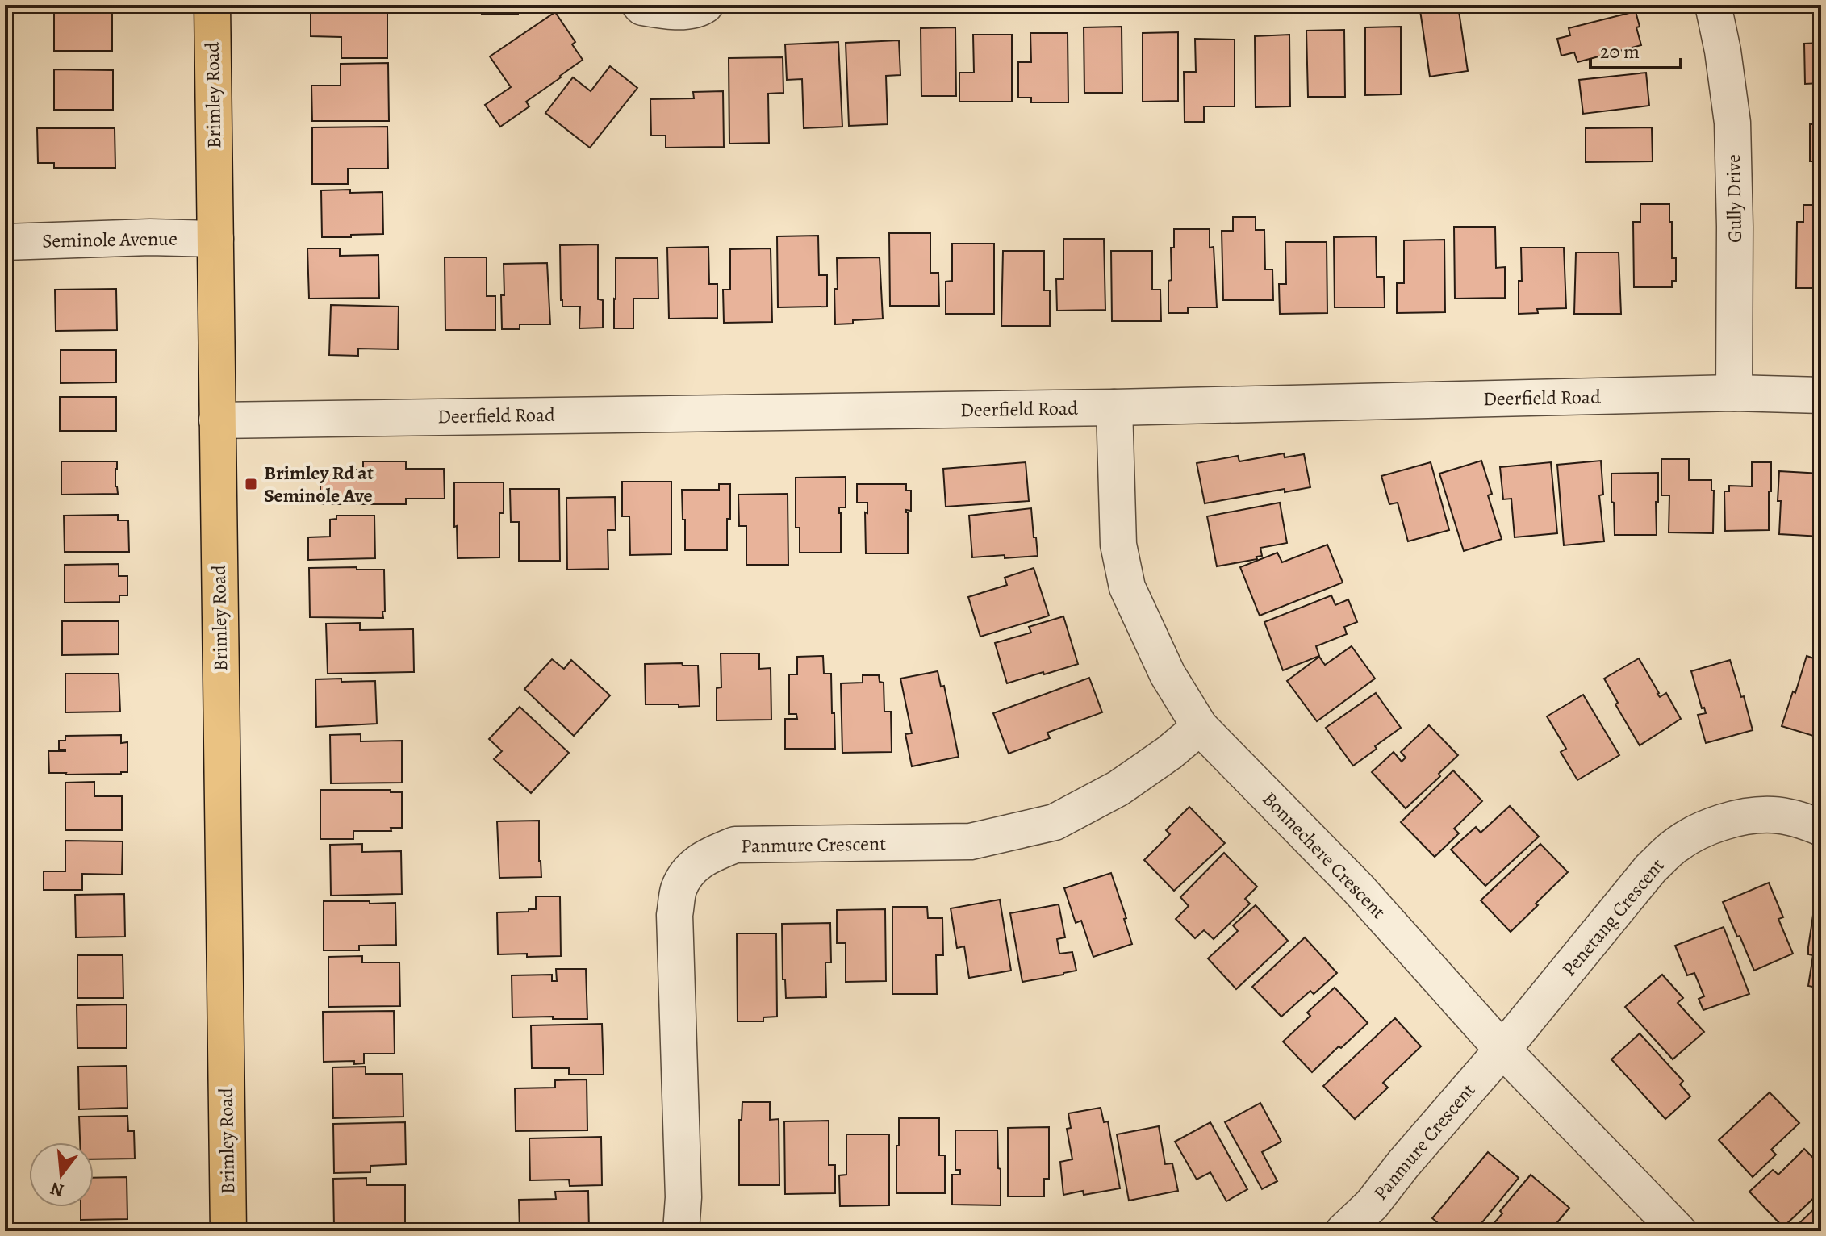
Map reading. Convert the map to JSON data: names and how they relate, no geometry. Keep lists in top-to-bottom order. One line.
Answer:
{"streets":{"main road":["Brimley Road"],"street":["Gully Drive","Seminole Avenue","Deerfield Road","Panmure Crescent","Bonnechere Crescent","Penetang Crescent"]},"crossings":[["Brimley Road","Seminole Avenue"],["Brimley Road","Deerfield Road"],["Gully Drive","Deerfield Road"],["Deerfield Road","Bonnechere Crescent"],["Panmure Crescent","Bonnechere Crescent"],["Panmure Crescent","Penetang Crescent"],["Bonnechere Crescent","Penetang Crescent"]],"places":{"transit":["Brimley Rd at Seminole Ave"]},"scale_bar":"20 m","north":"bottom"}
